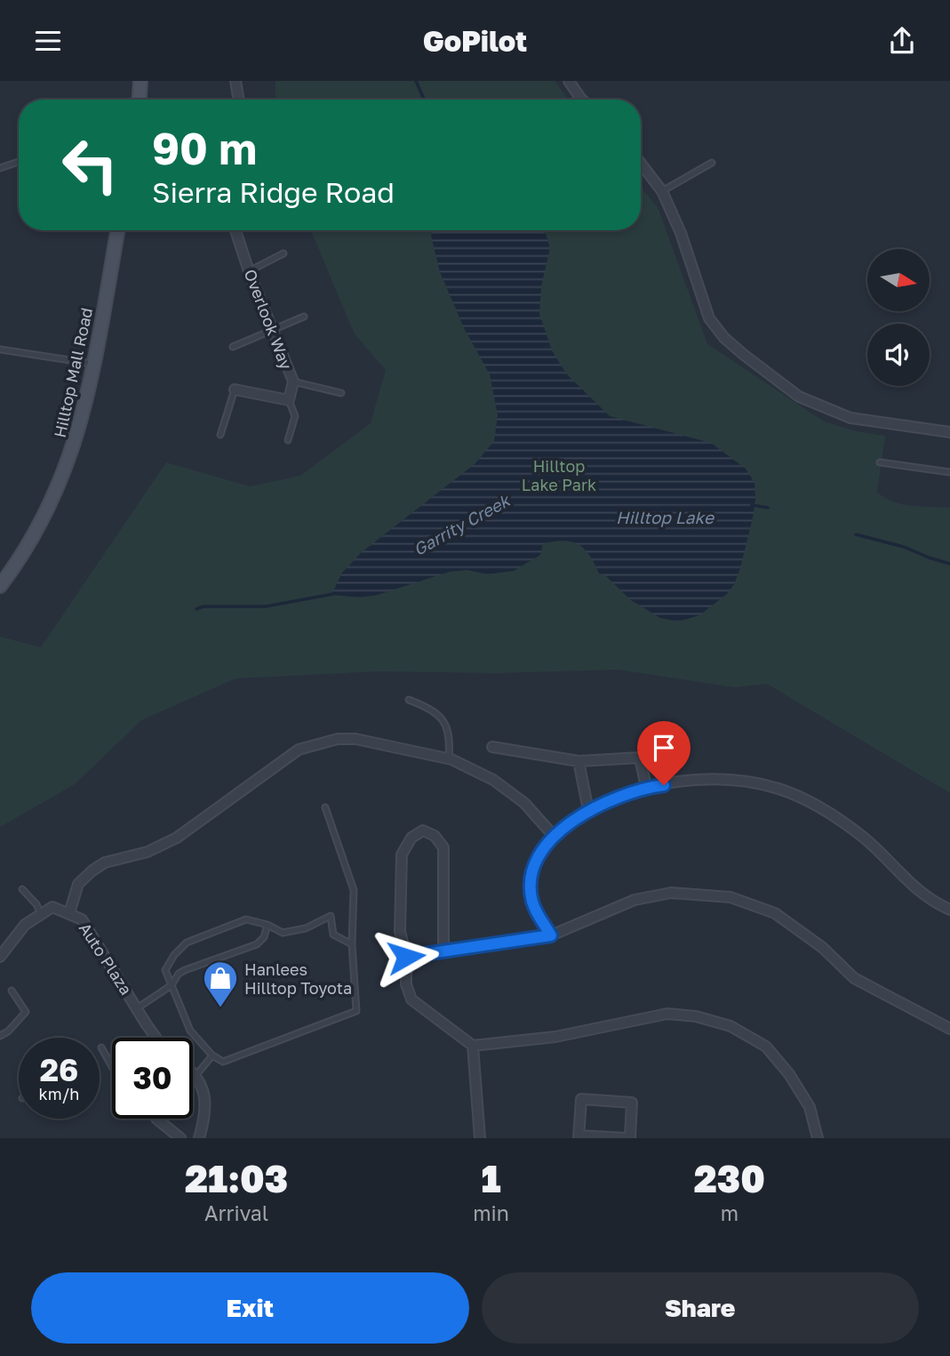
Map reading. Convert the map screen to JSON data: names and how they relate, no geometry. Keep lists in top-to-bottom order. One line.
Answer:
{"streets":{"street":["Overlook Way","Hilltop Mall Road","Auto Plaza"]},"water":["Hilltop Lake","Garrity Creek"],"parks":["Hilltop Lake Park"],"places":{"shop":["Hanlees Hilltop Toyota"]},"north":"right","page":{"header":"GoPilot","turn":["90 m","Sierra Ridge Road"],"speed":"26 km/h","limit":"30","eta":["21:03","Arrival","1","min","230","m"],"buttons":["Exit","Share"]}}
